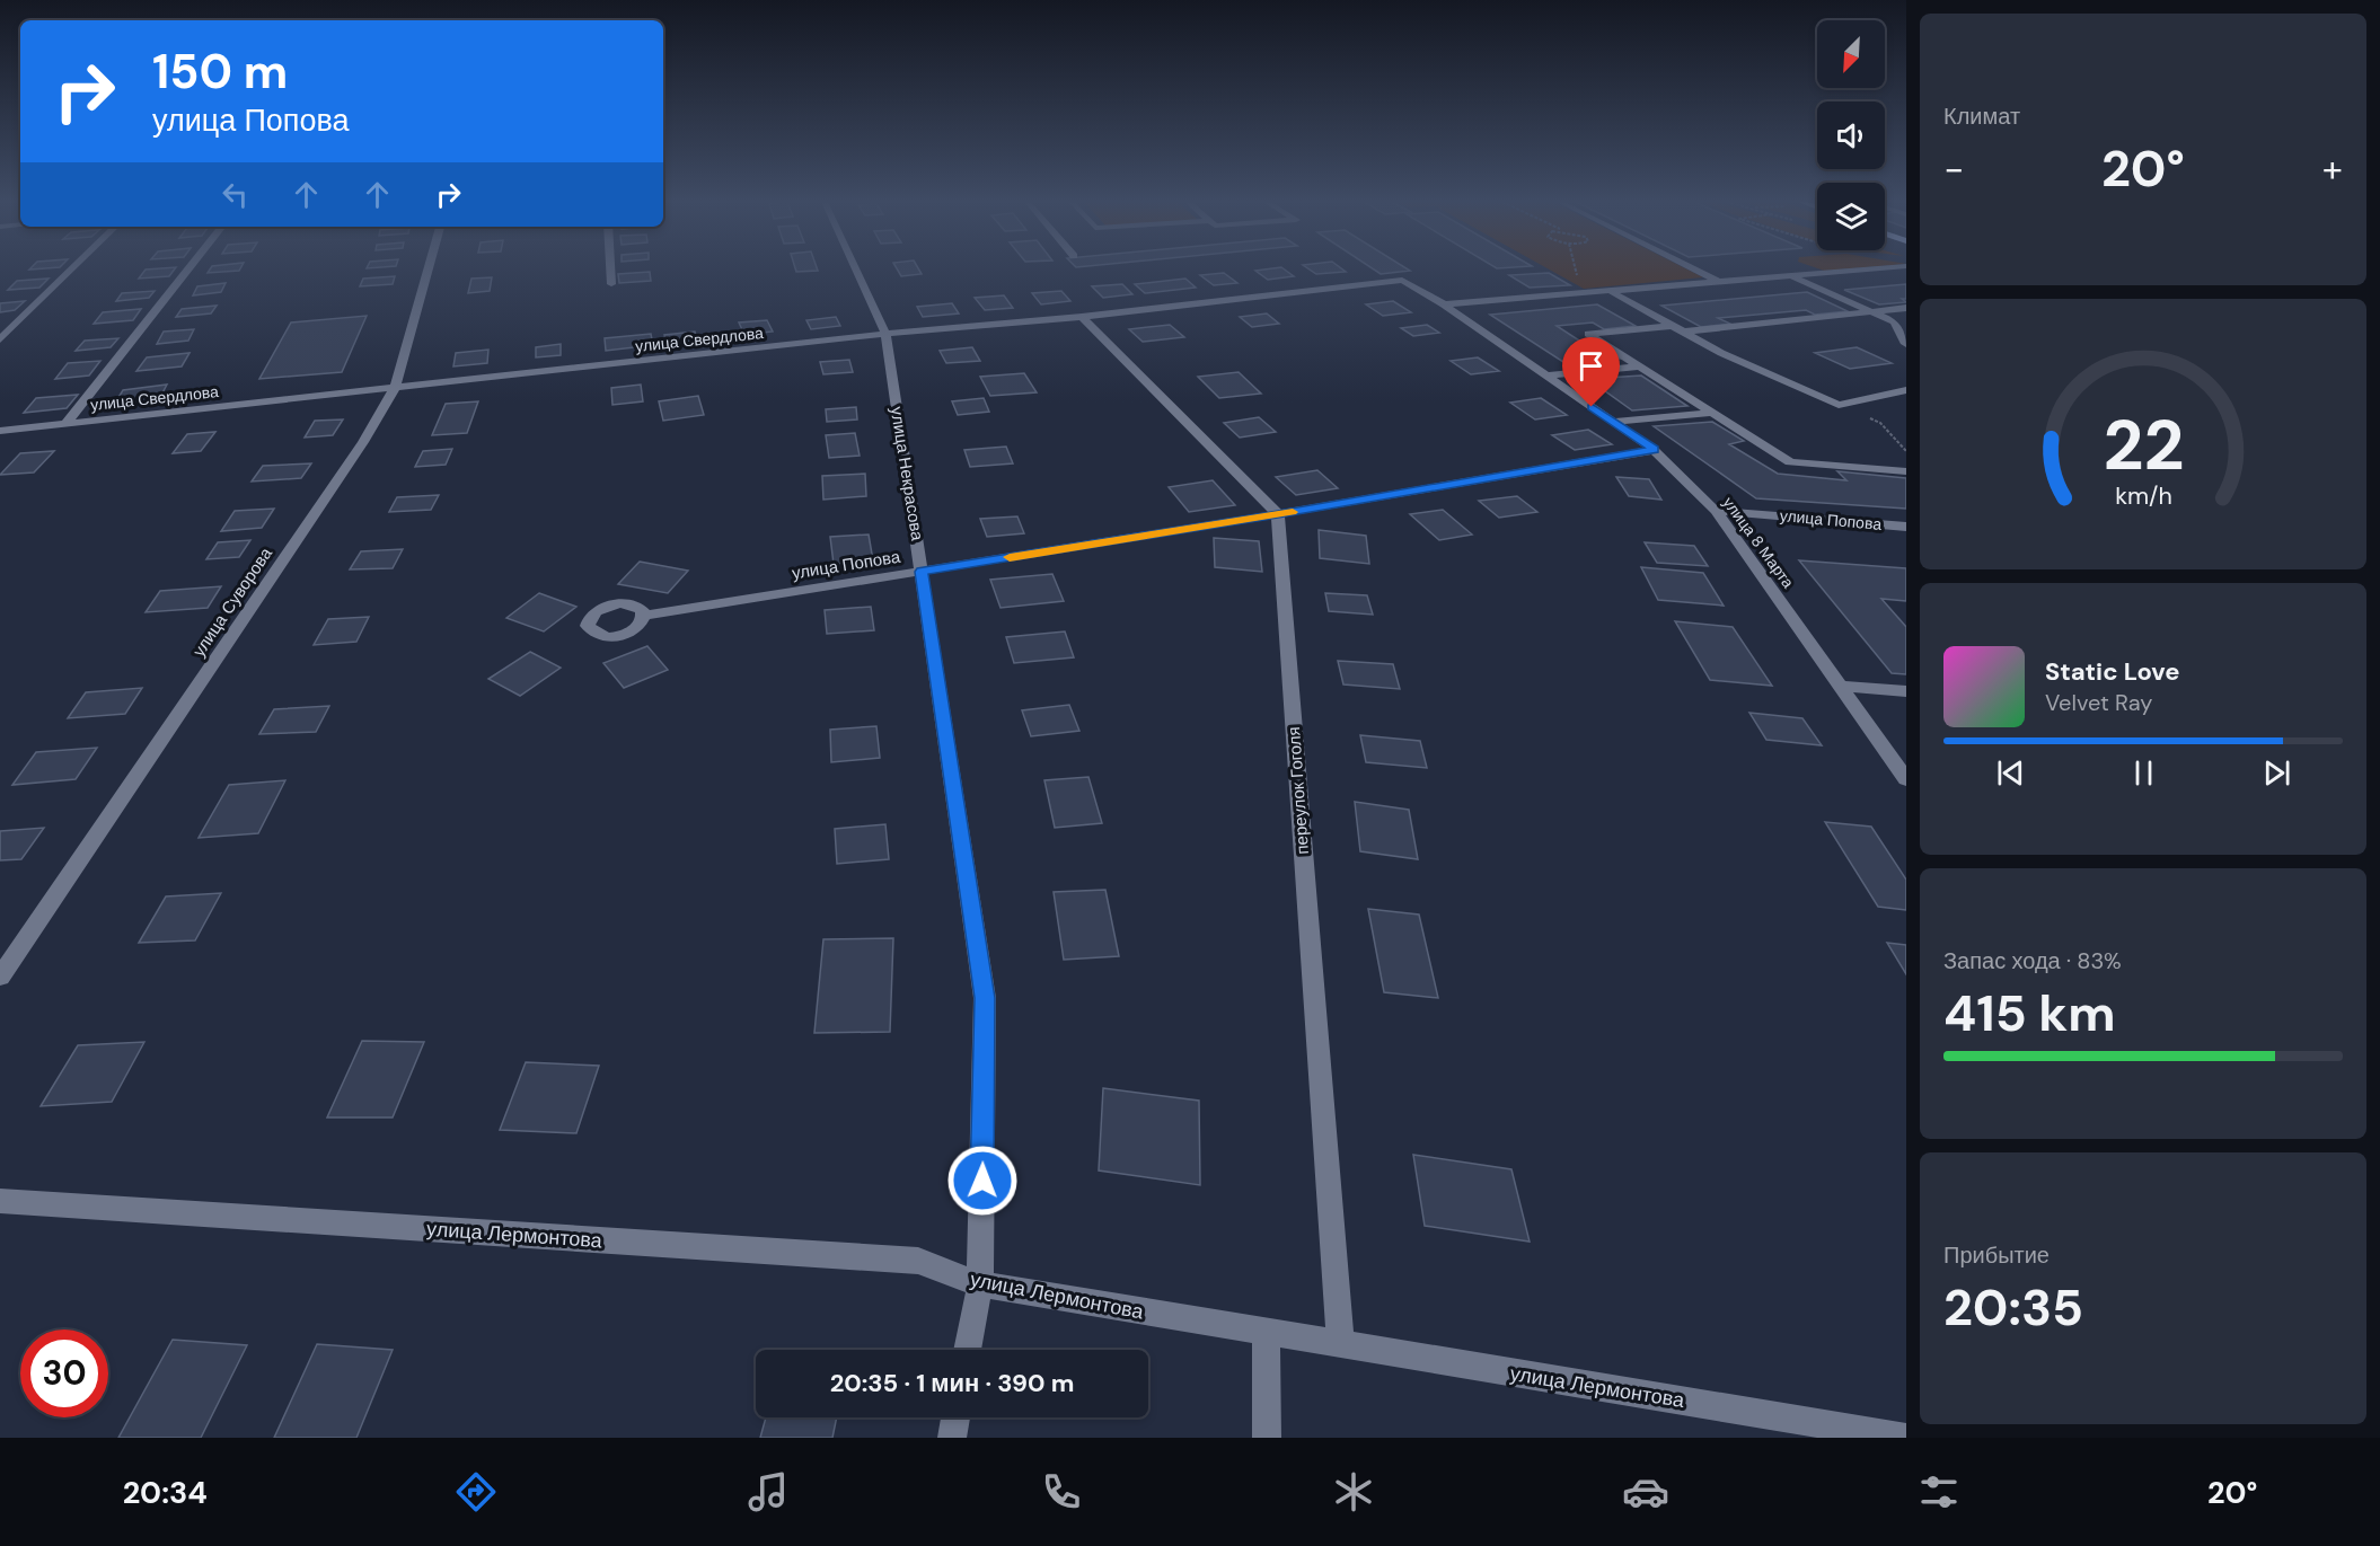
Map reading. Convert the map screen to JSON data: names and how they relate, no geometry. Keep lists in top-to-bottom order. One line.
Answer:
{"streets":{"street":["улица Свердлова","улица Некрасова","улица Попова","улица 8 Марта","улица Суворова","переулок Гоголя","улица Лермонтова"]},"crossings":[["улица Свердлова","улица Некрасова"],["улица Свердлова","улица 8 Марта"],["улица Свердлова","улица Суворова"],["улица Некрасова","улица Попова"],["улица Некрасова","улица Лермонтова"],["улица Попова","улица 8 Марта"],["улица Попова","переулок Гоголя"],["переулок Гоголя","улица Лермонтова"]],"north":"bottom left","page":{"tile":["Климат",["Запас хода · 83%","415 km"],["Прибытие","20:35"]],"turn":["150 m","улица Попова"],"heat":["−","20°","+"],"song":["Static Love","Velvet Ray"],"limit":"30","trip":"20:35 · 1 мин · 390 m","tabs":["20:34","20°"],"gauge":["22","km/h"]}}
